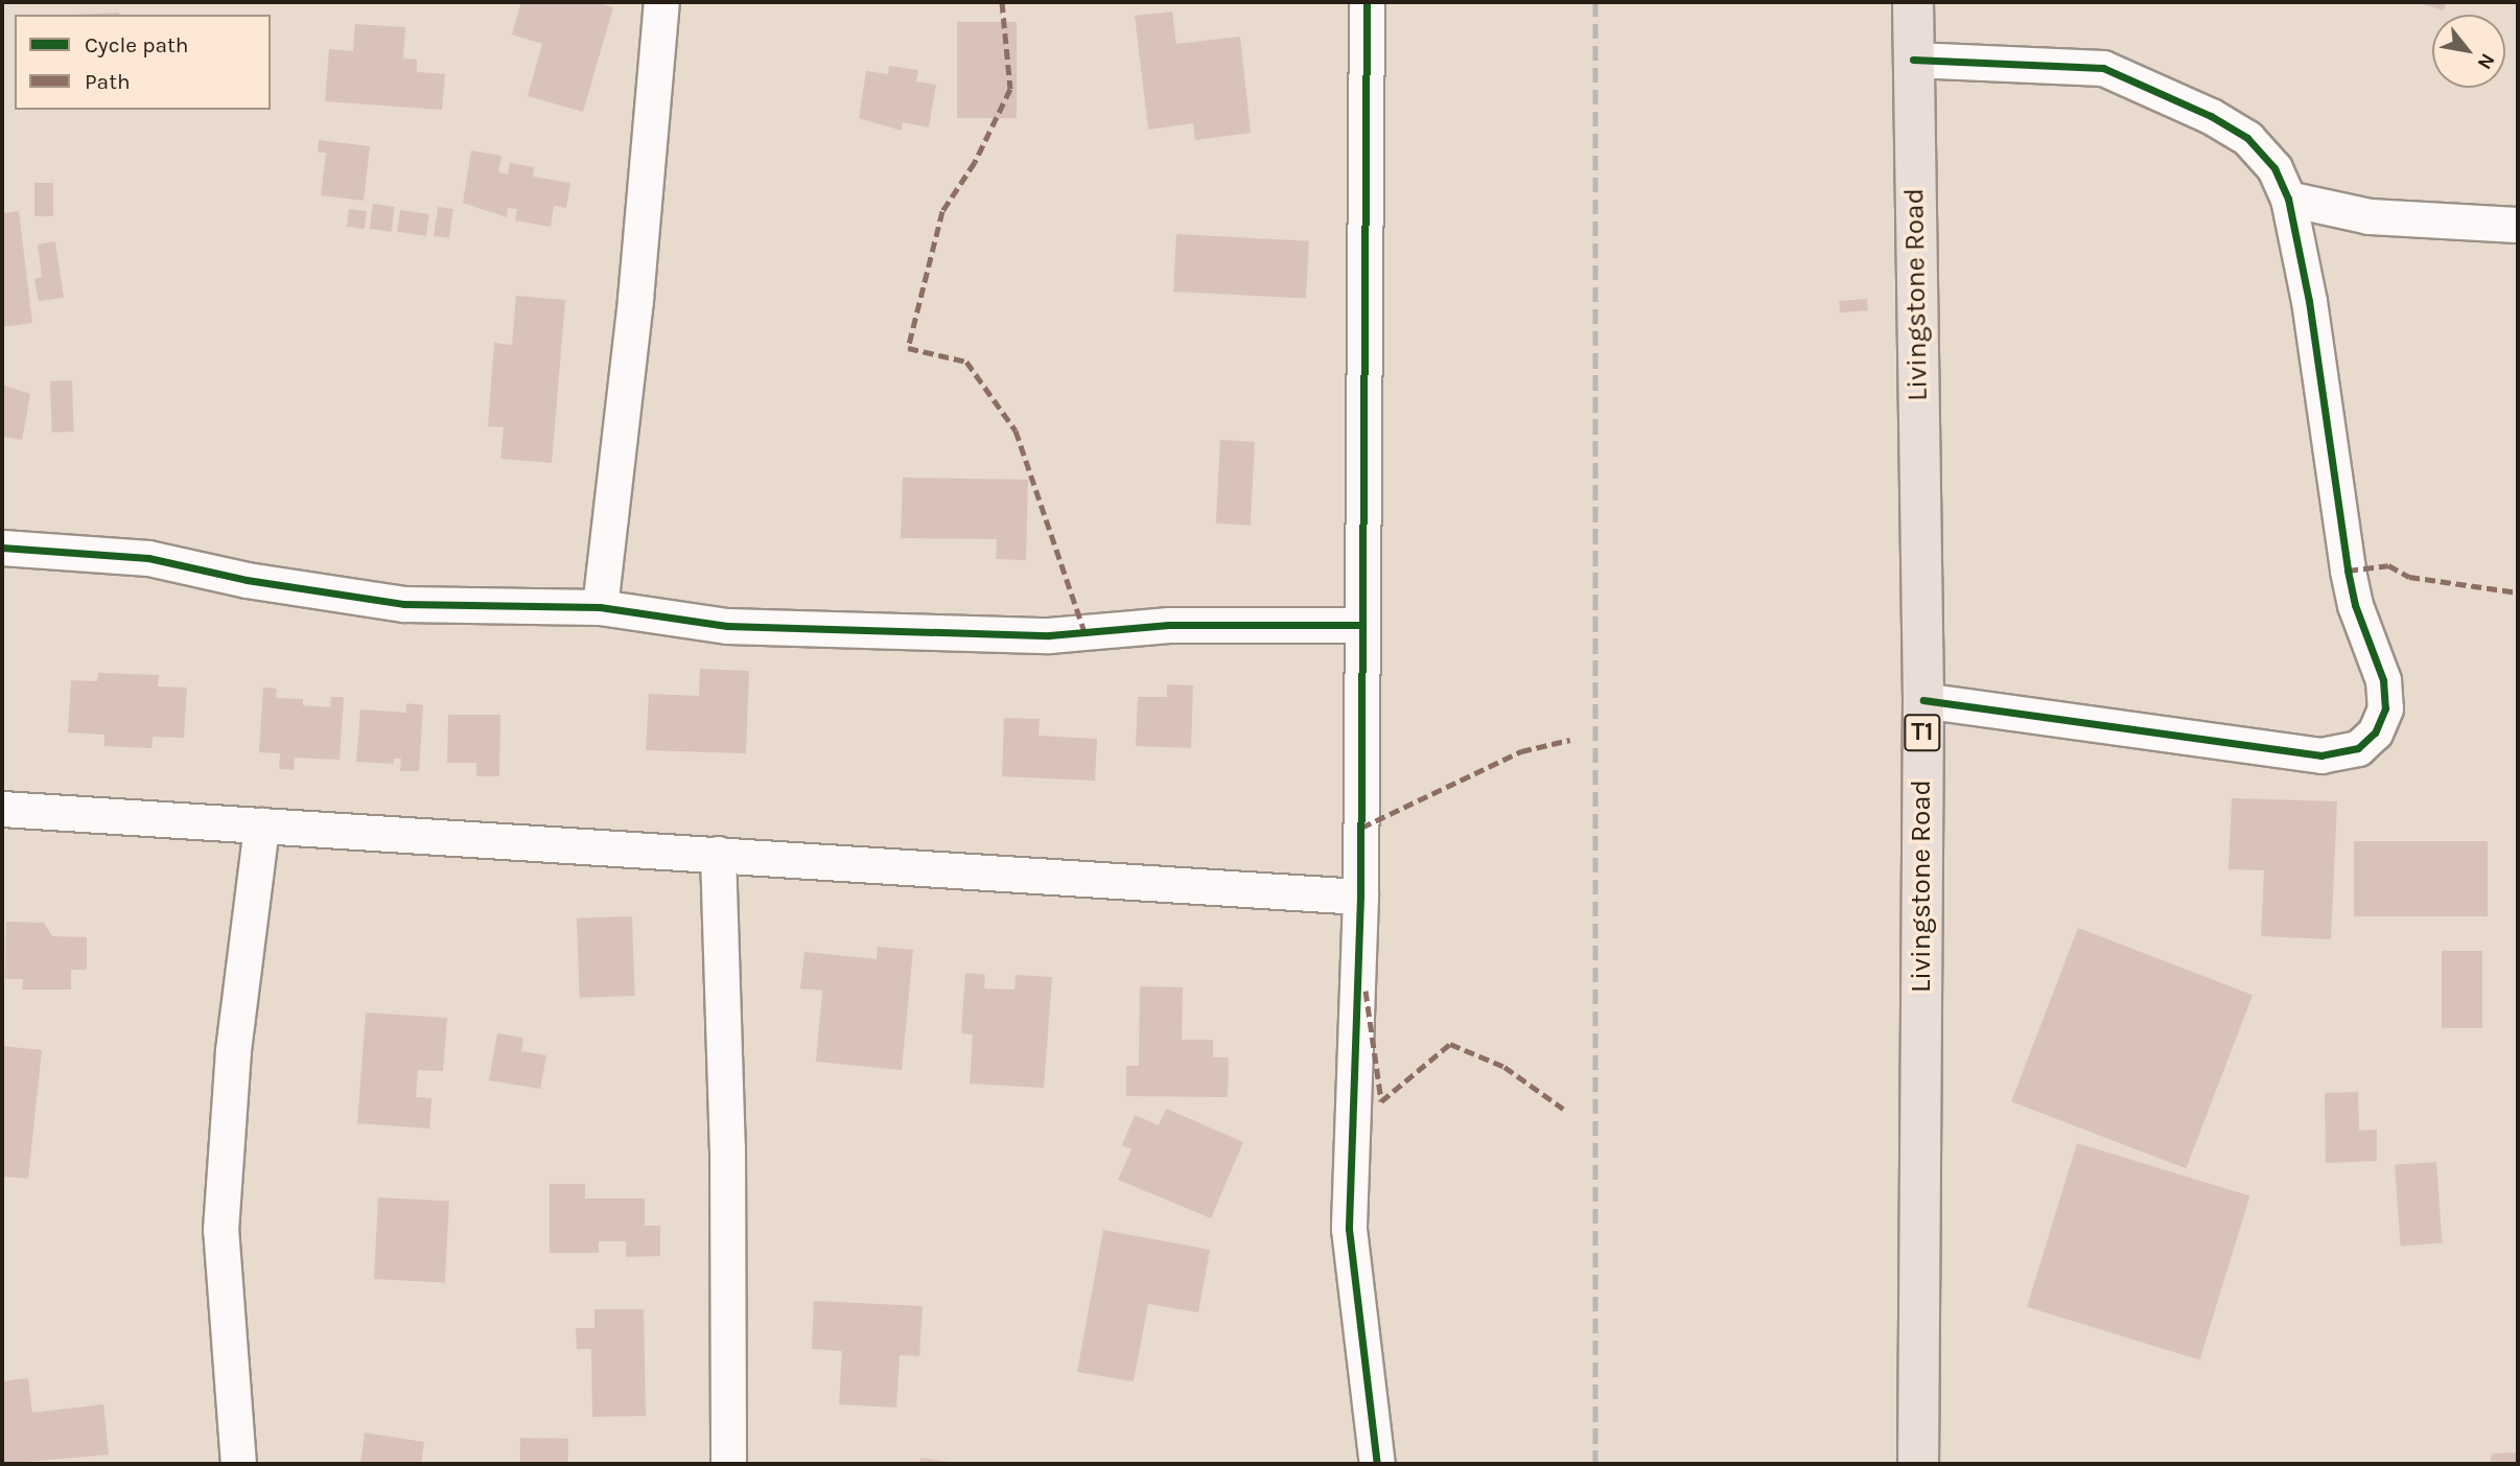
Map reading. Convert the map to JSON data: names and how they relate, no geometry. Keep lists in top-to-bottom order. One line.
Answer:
{"streets":{"highway":["Livingstone Road","T1"]},"legend":["Cycle path","Path"],"north":"bottom right"}
